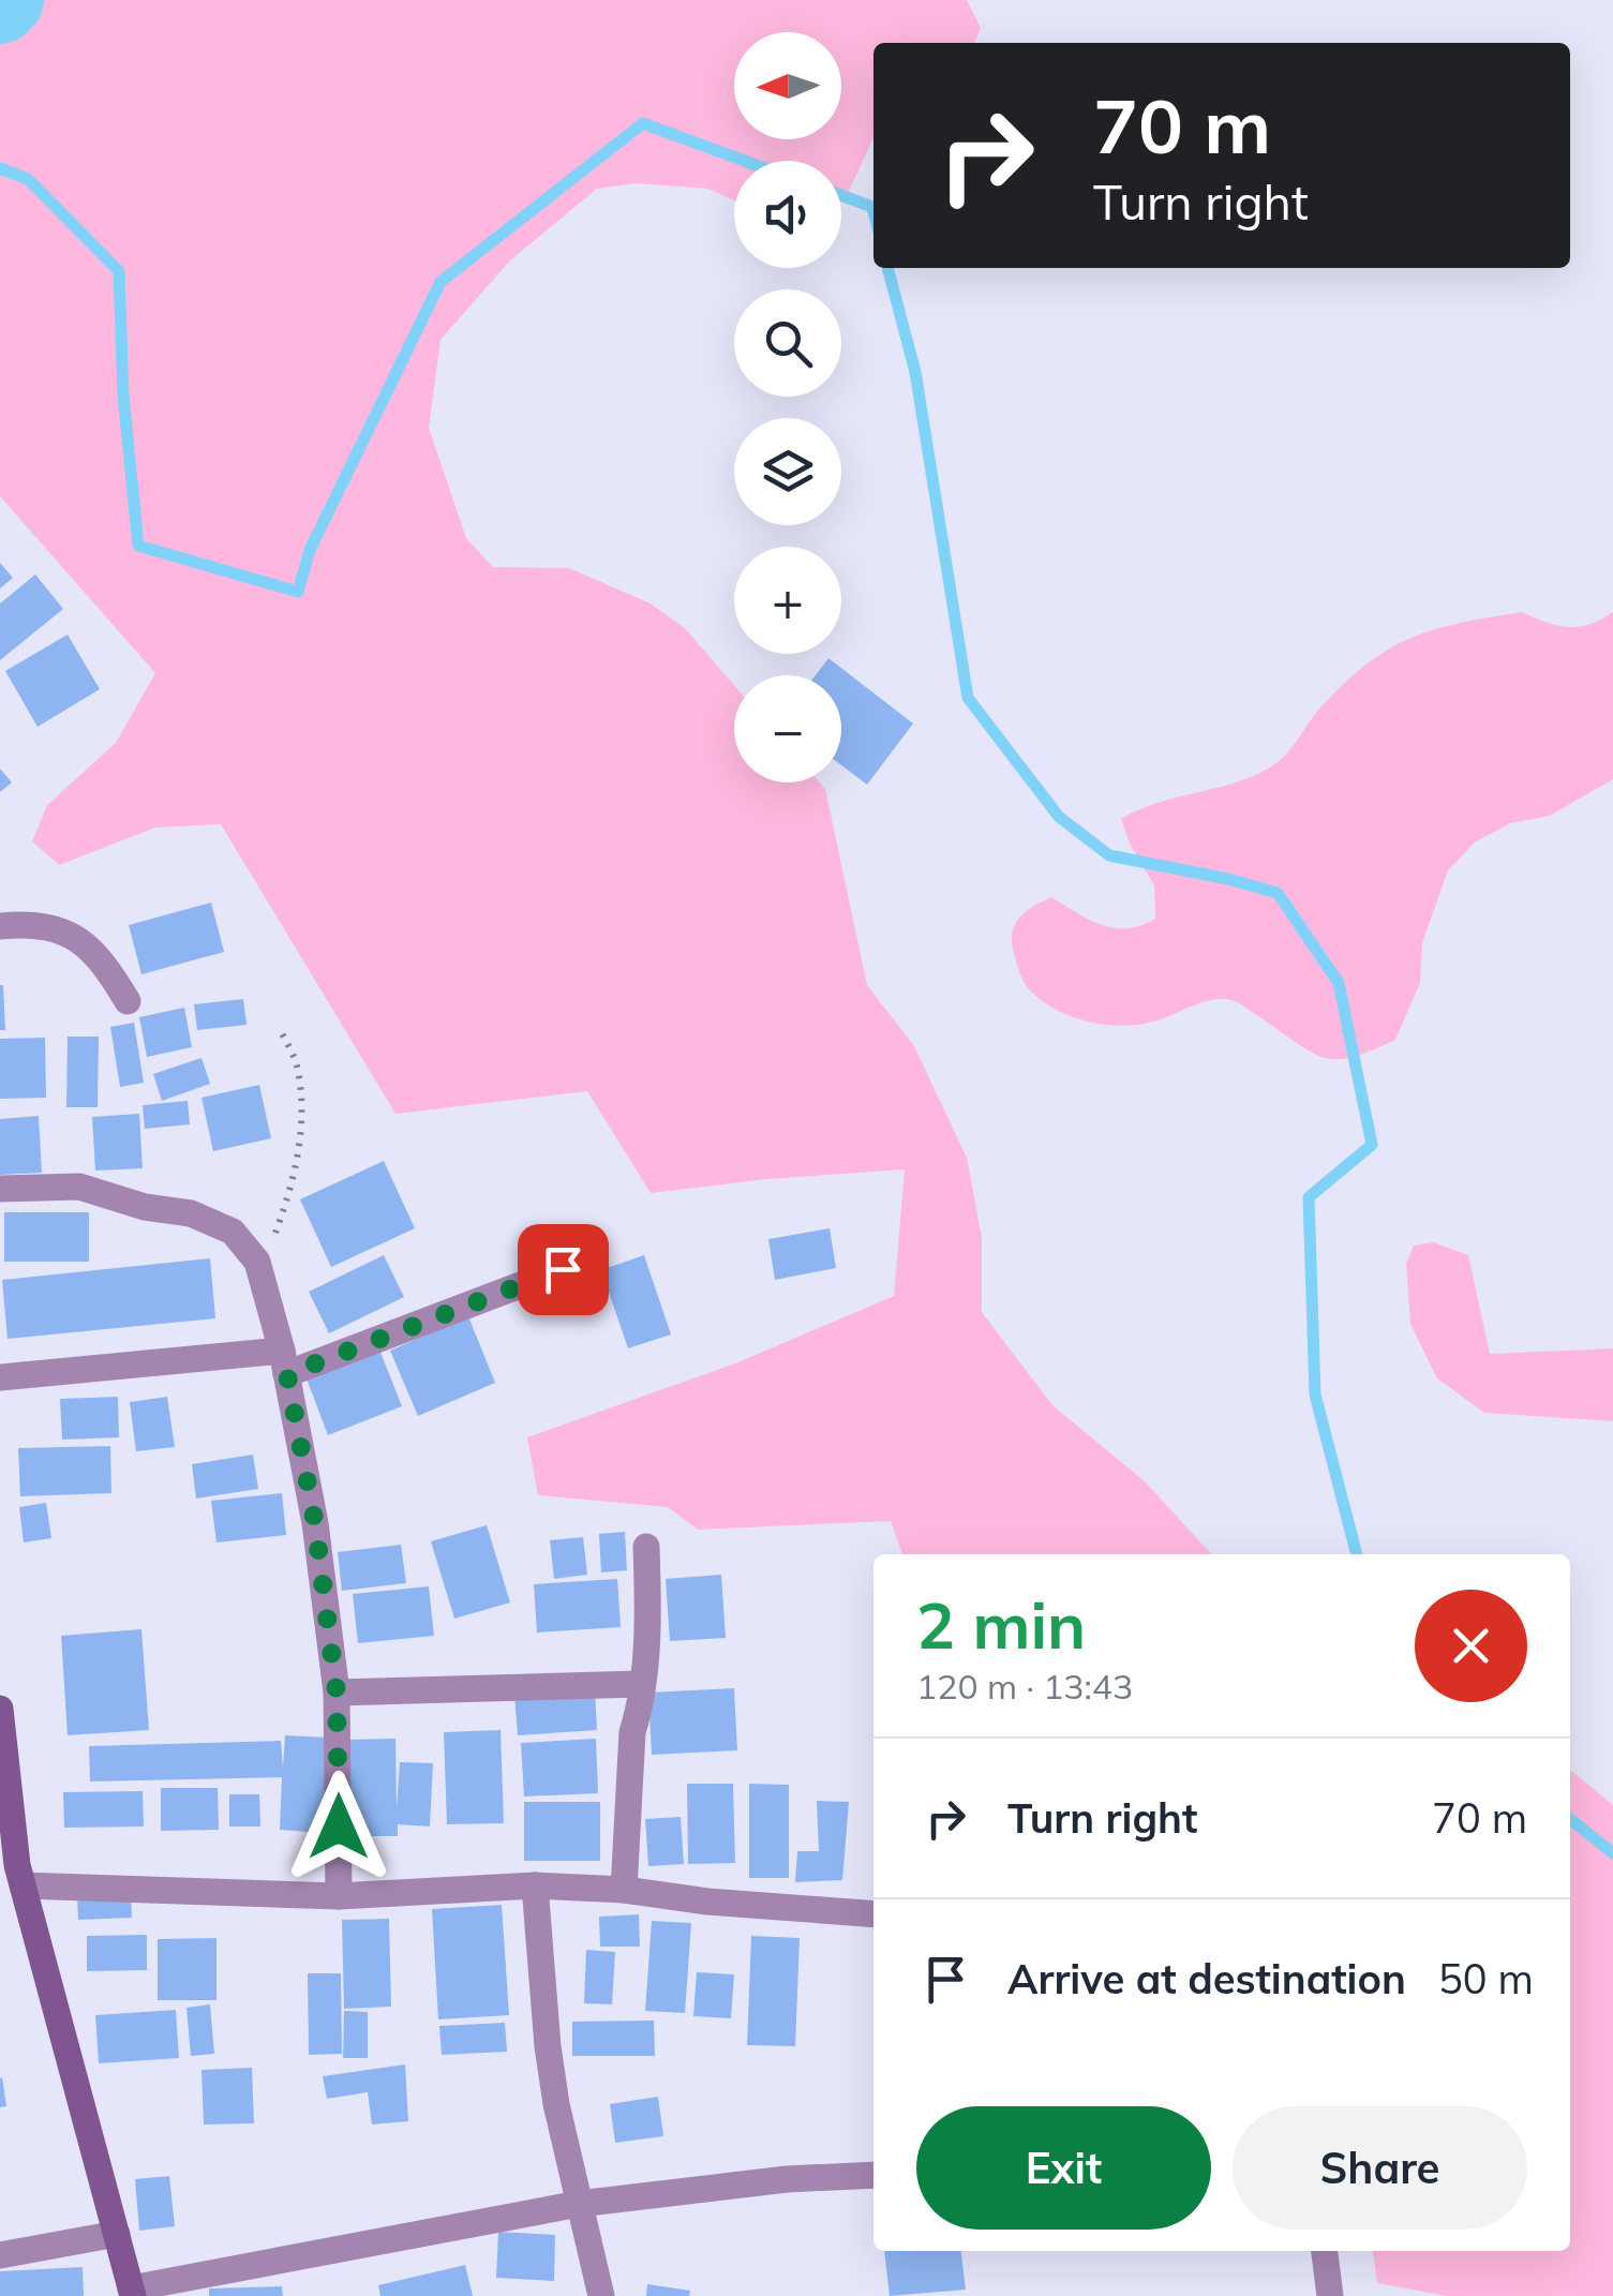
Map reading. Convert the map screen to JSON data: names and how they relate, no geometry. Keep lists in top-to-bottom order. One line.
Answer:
{"north":"left","page":{"map_buttons":["+","−"],"turn":["70 m","Turn right"],"heading":["2 min","120 m · 13:43"],"list":[{"name":"Turn right","value":"70 m"},{"name":"Arrive at destination","value":"50 m"}],"buttons":["Exit","Share"]}}
